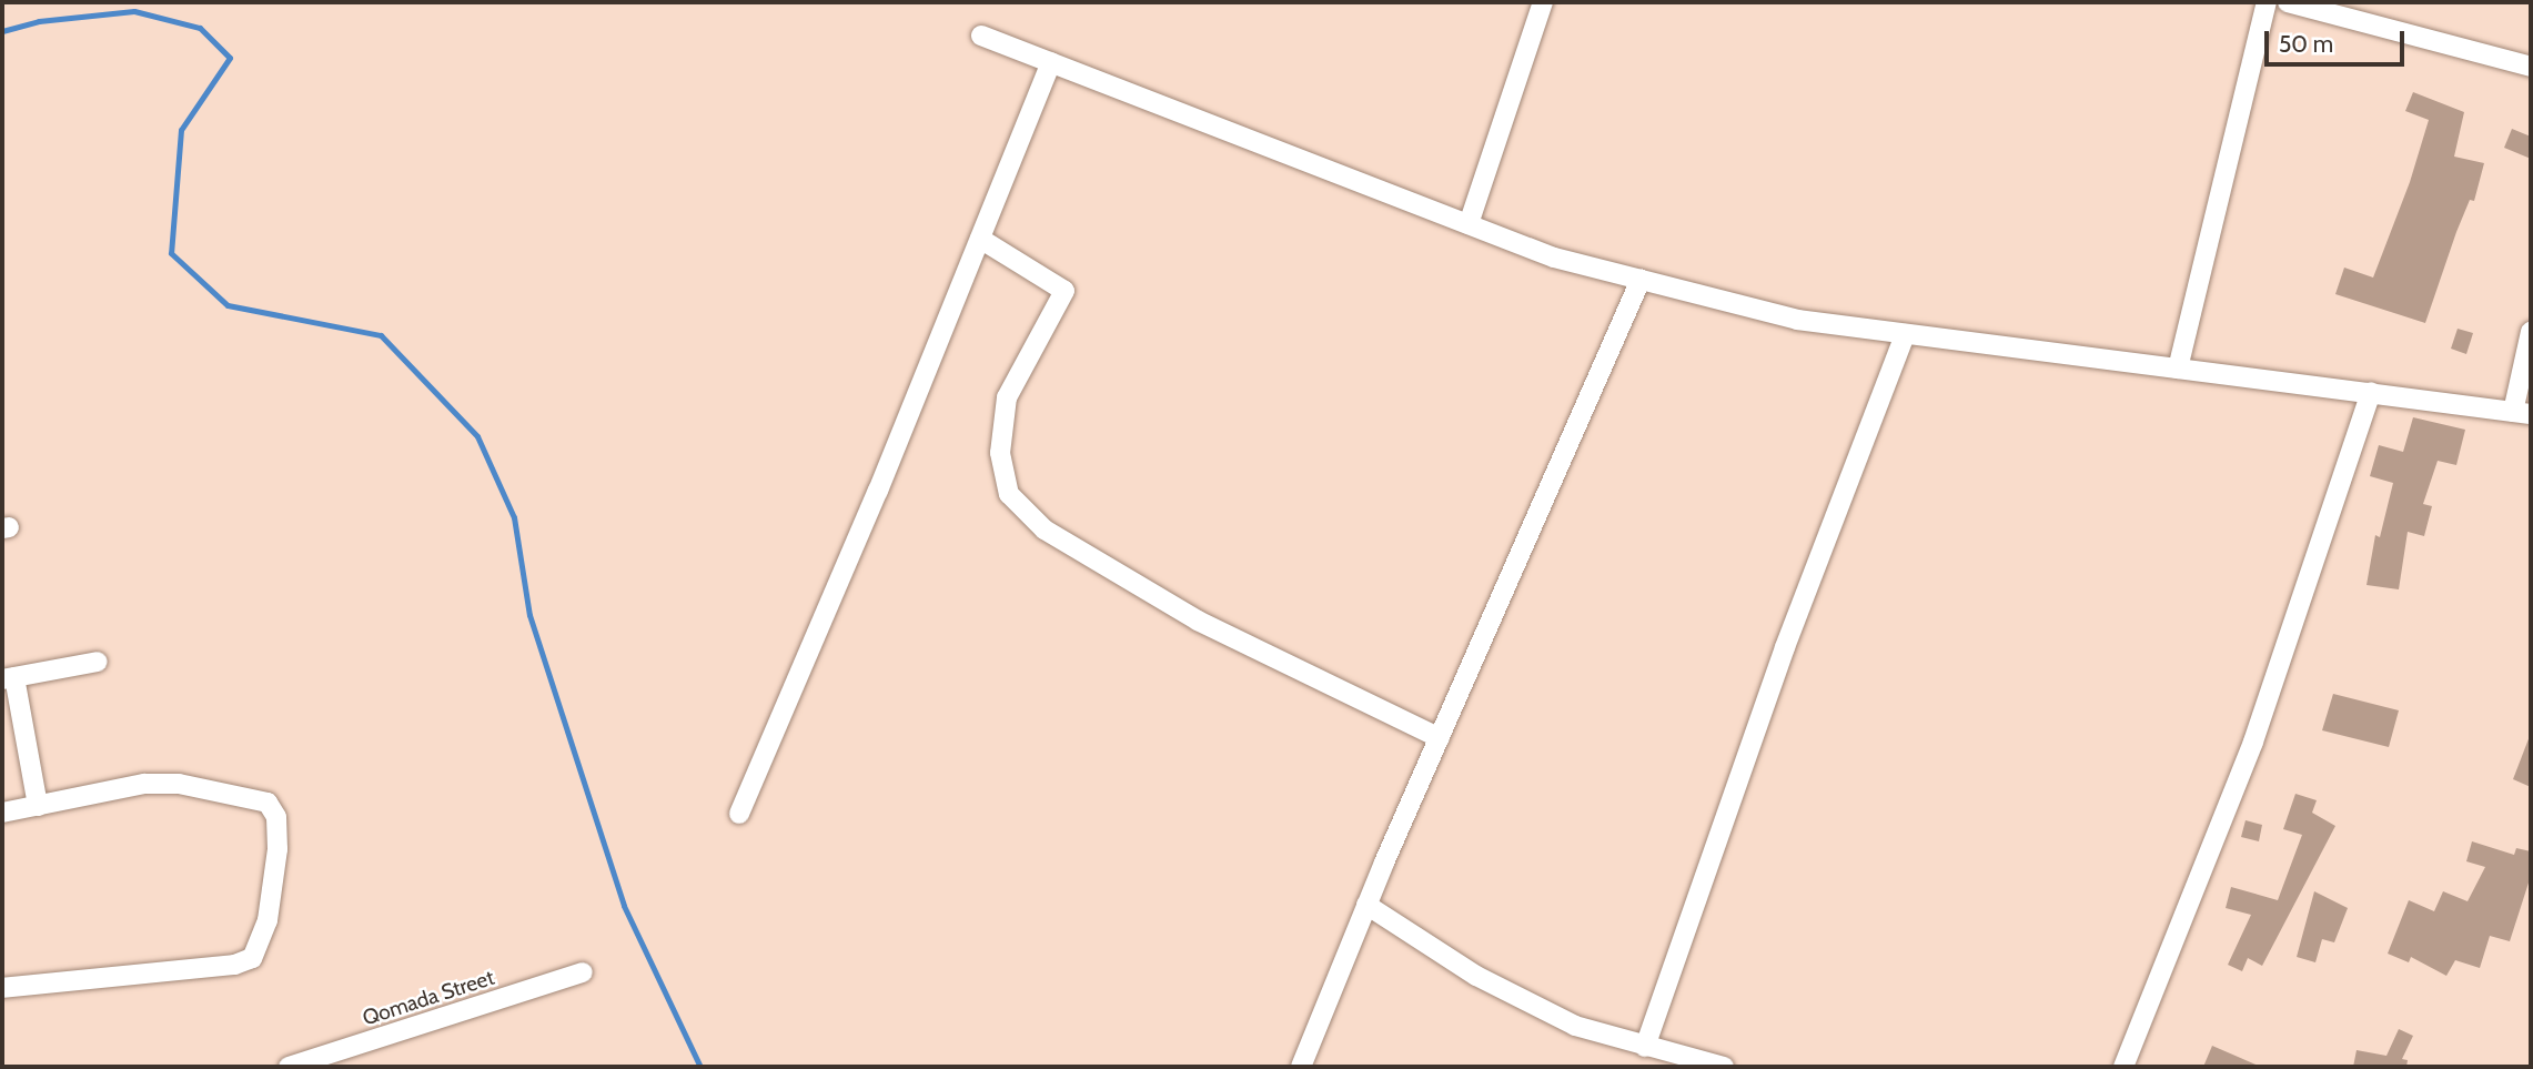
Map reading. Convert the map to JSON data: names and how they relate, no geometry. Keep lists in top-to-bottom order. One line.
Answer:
{"streets":{"street":["Qomada Street"]},"scale_bar":"50 m"}
